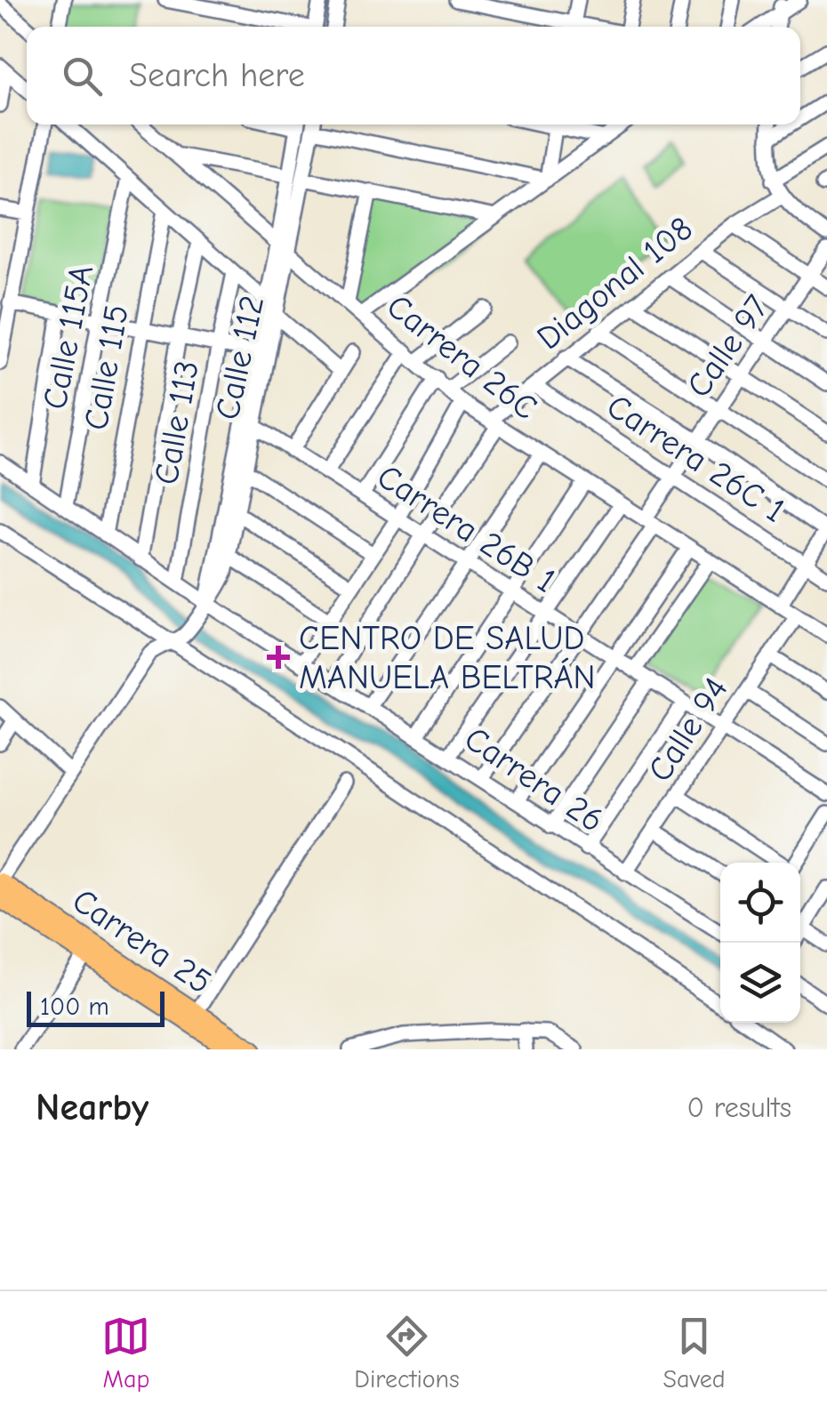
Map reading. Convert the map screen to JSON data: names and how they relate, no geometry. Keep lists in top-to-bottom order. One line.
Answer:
{"streets":{"main road":["Carrera 25"],"street":["Diagonal 108","Calle 115A","Calle 97","Carrera 26C","Calle 112","Calle 115","Calle 113","Carrera 26C 1","Carrera 26B 1","Calle 94","Carrera 26"]},"crossings":[["Diagonal 108","Carrera 26C"],["Diagonal 108","Carrera 26C 1"],["Diagonal 108","Carrera 26B 1"],["Diagonal 108","Carrera 26"],["Calle 115A","Carrera 26"],["Calle 97","Carrera 26C"],["Calle 97","Carrera 26C 1"],["Calle 97","Carrera 26B 1"],["Calle 97","Carrera 26"],["Carrera 26C","Calle 112"],["Carrera 26C","Calle 94"],["Calle 112","Carrera 26B 1"],["Calle 112","Carrera 26"],["Calle 112","Carrera 25"],["Calle 115","Carrera 26"],["Calle 113","Carrera 26"],["Carrera 26B 1","Calle 94"],["Calle 94","Carrera 26"]],"places":{"health":["CENTRO DE SALUD MANUELA BELTRÁN"]},"scale_bar":"100 m","page":{"search":"Search here","scale":"100 m","heading":["Nearby","0 results"],"nav":["Map","Directions","Saved"]}}
